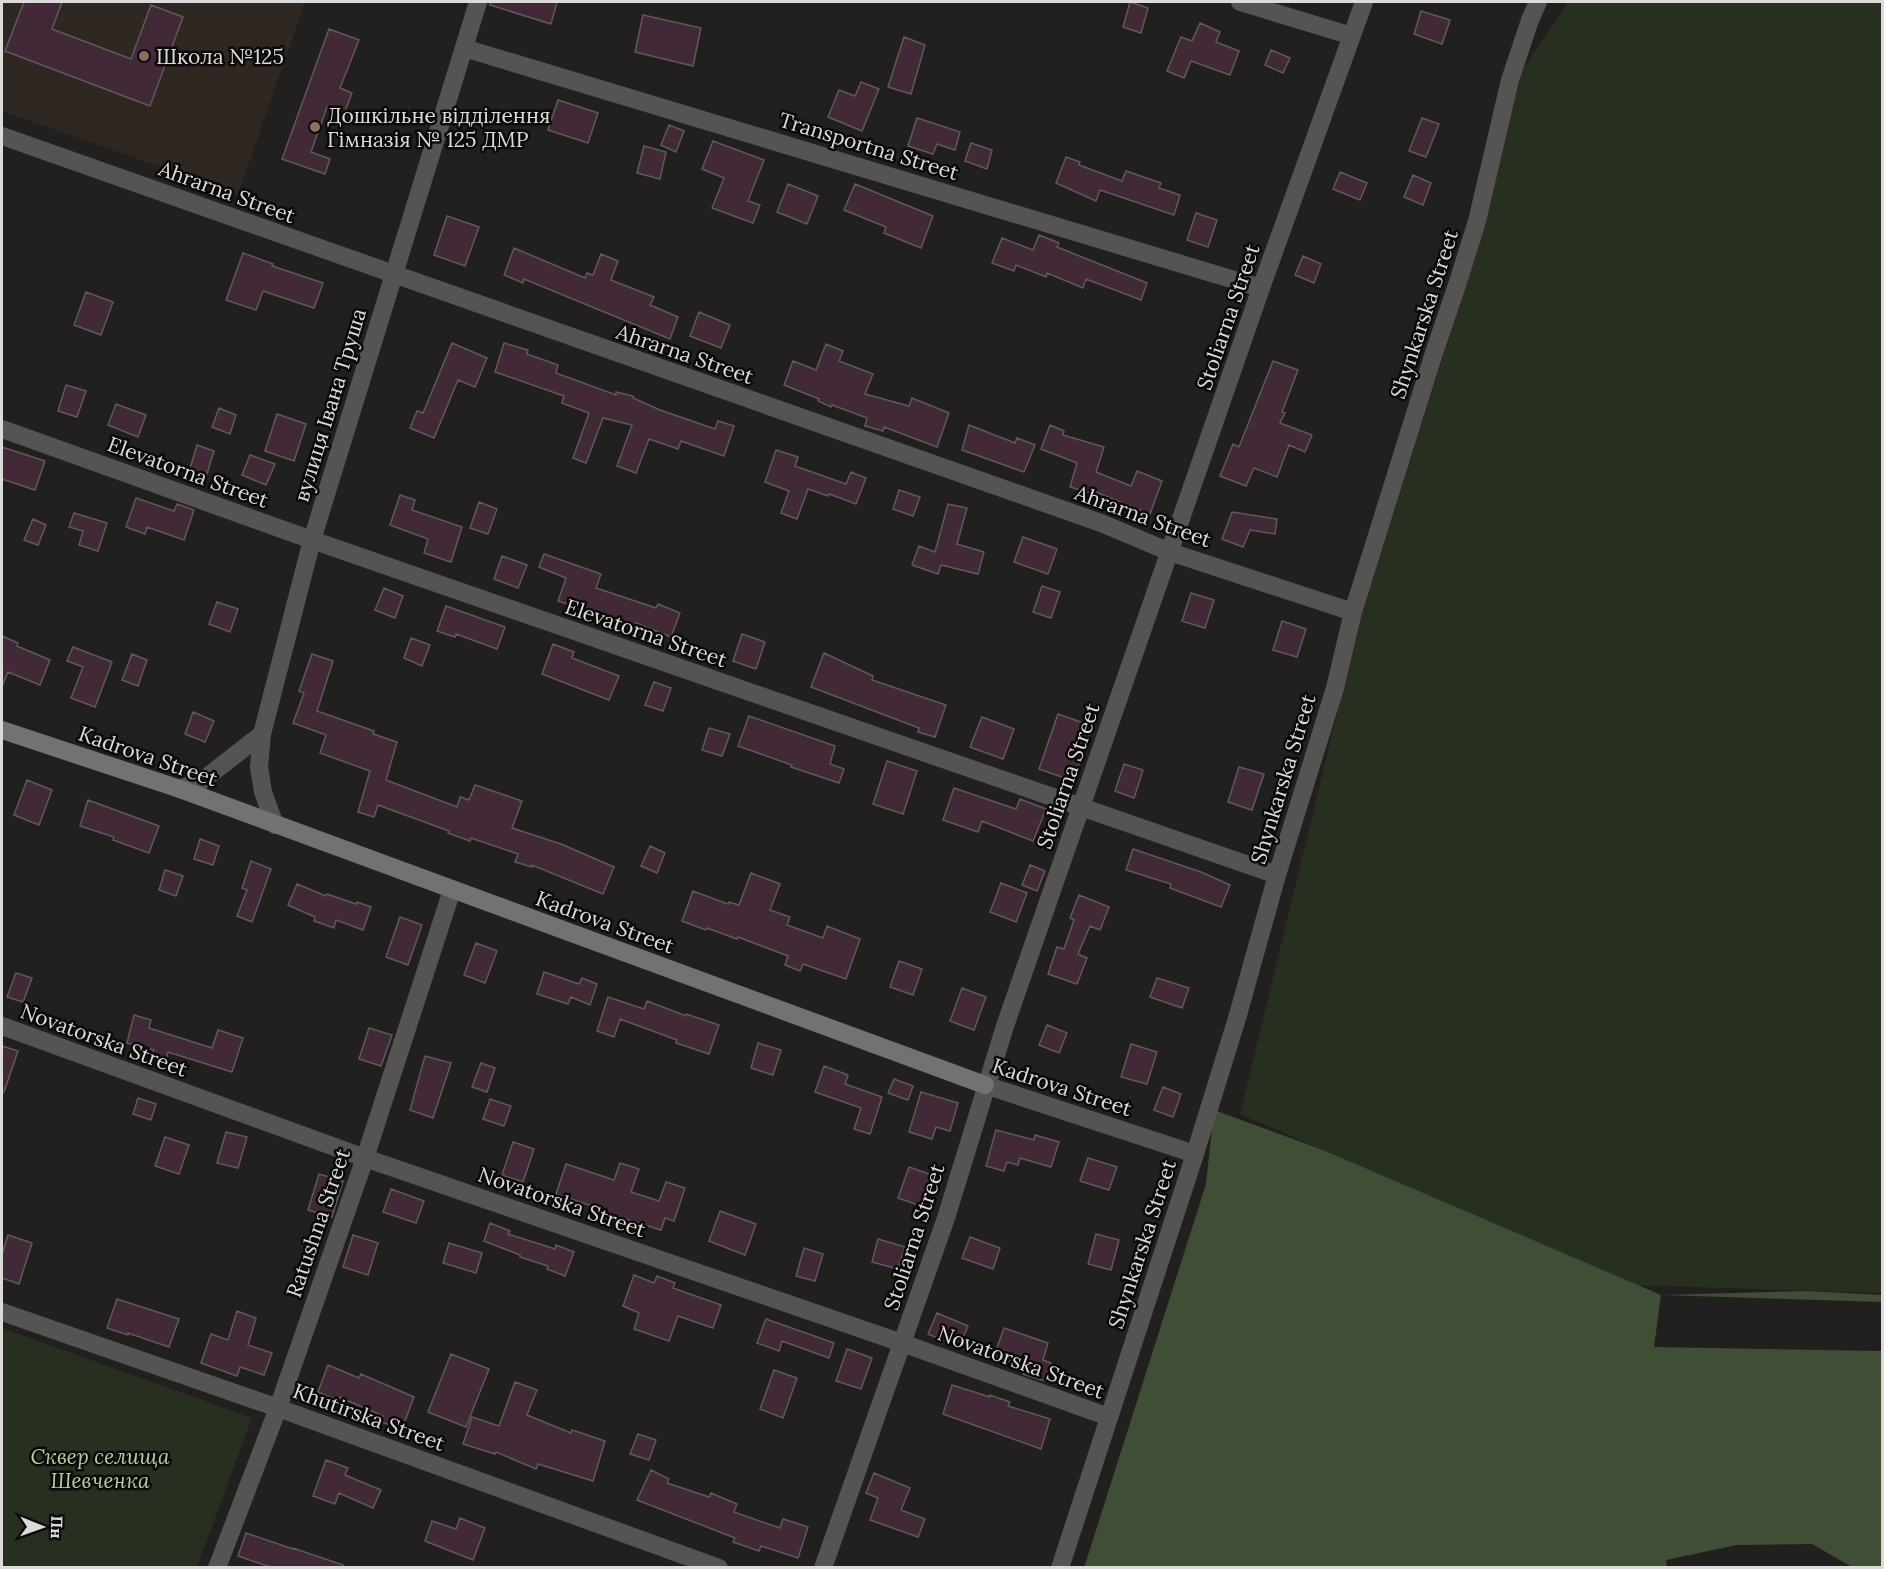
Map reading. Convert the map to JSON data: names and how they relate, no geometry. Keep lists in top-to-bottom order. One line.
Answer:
{"streets":{"street":["Transportna Street","Ahrarna Street","Shynkarska Street","Stoliarna Street","вулиця Івана Труша","Elevatorna Street","Kadrova Street","Novatorska Street","Ratushna Street","Khutirska Street"]},"crossings":[["Transportna Street","Stoliarna Street"],["Transportna Street","вулиця Івана Труша"],["Ahrarna Street","Shynkarska Street"],["Ahrarna Street","Stoliarna Street"],["Ahrarna Street","вулиця Івана Труша"],["Shynkarska Street","Elevatorna Street"],["Shynkarska Street","Kadrova Street"],["Shynkarska Street","Novatorska Street"],["Stoliarna Street","Elevatorna Street"],["Stoliarna Street","Kadrova Street"],["Stoliarna Street","Novatorska Street"],["вулиця Івана Труша","Elevatorna Street"],["вулиця Івана Труша","Kadrova Street"],["Kadrova Street","Ratushna Street"],["Novatorska Street","Ratushna Street"],["Ratushna Street","Khutirska Street"]],"parks":["Сквер селища Шевченка"],"places":["Школа №125","Дошкільне відділення Гімназія № 125 ДМР"],"north":"right"}
